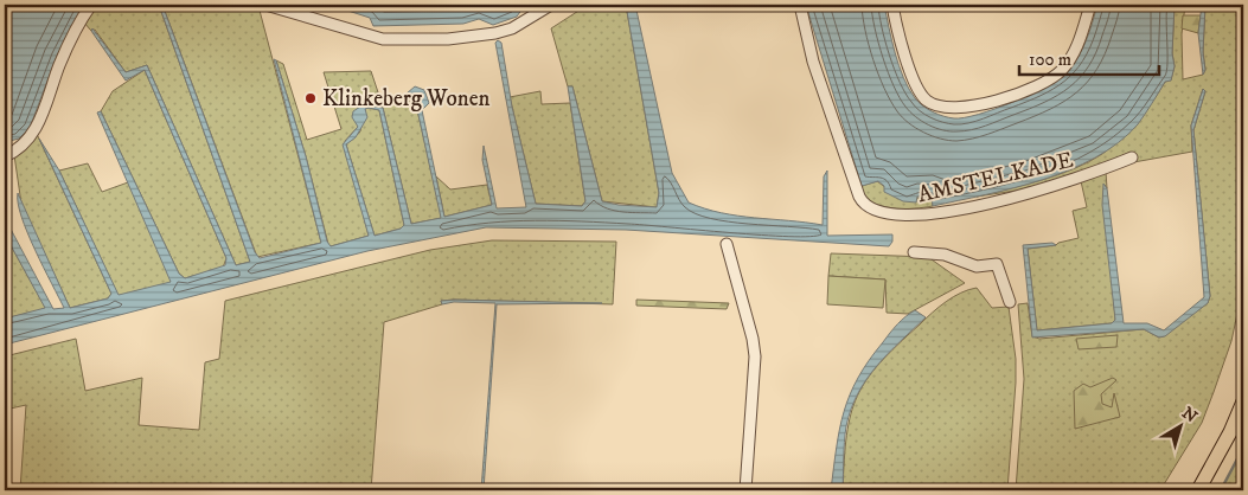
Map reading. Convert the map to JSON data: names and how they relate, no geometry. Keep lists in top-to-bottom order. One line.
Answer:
{"streets":{"street":["AMSTELKADE"]},"places":["Klinkeberg Wonen"],"scale_bar":"100 m","north":"top right"}
